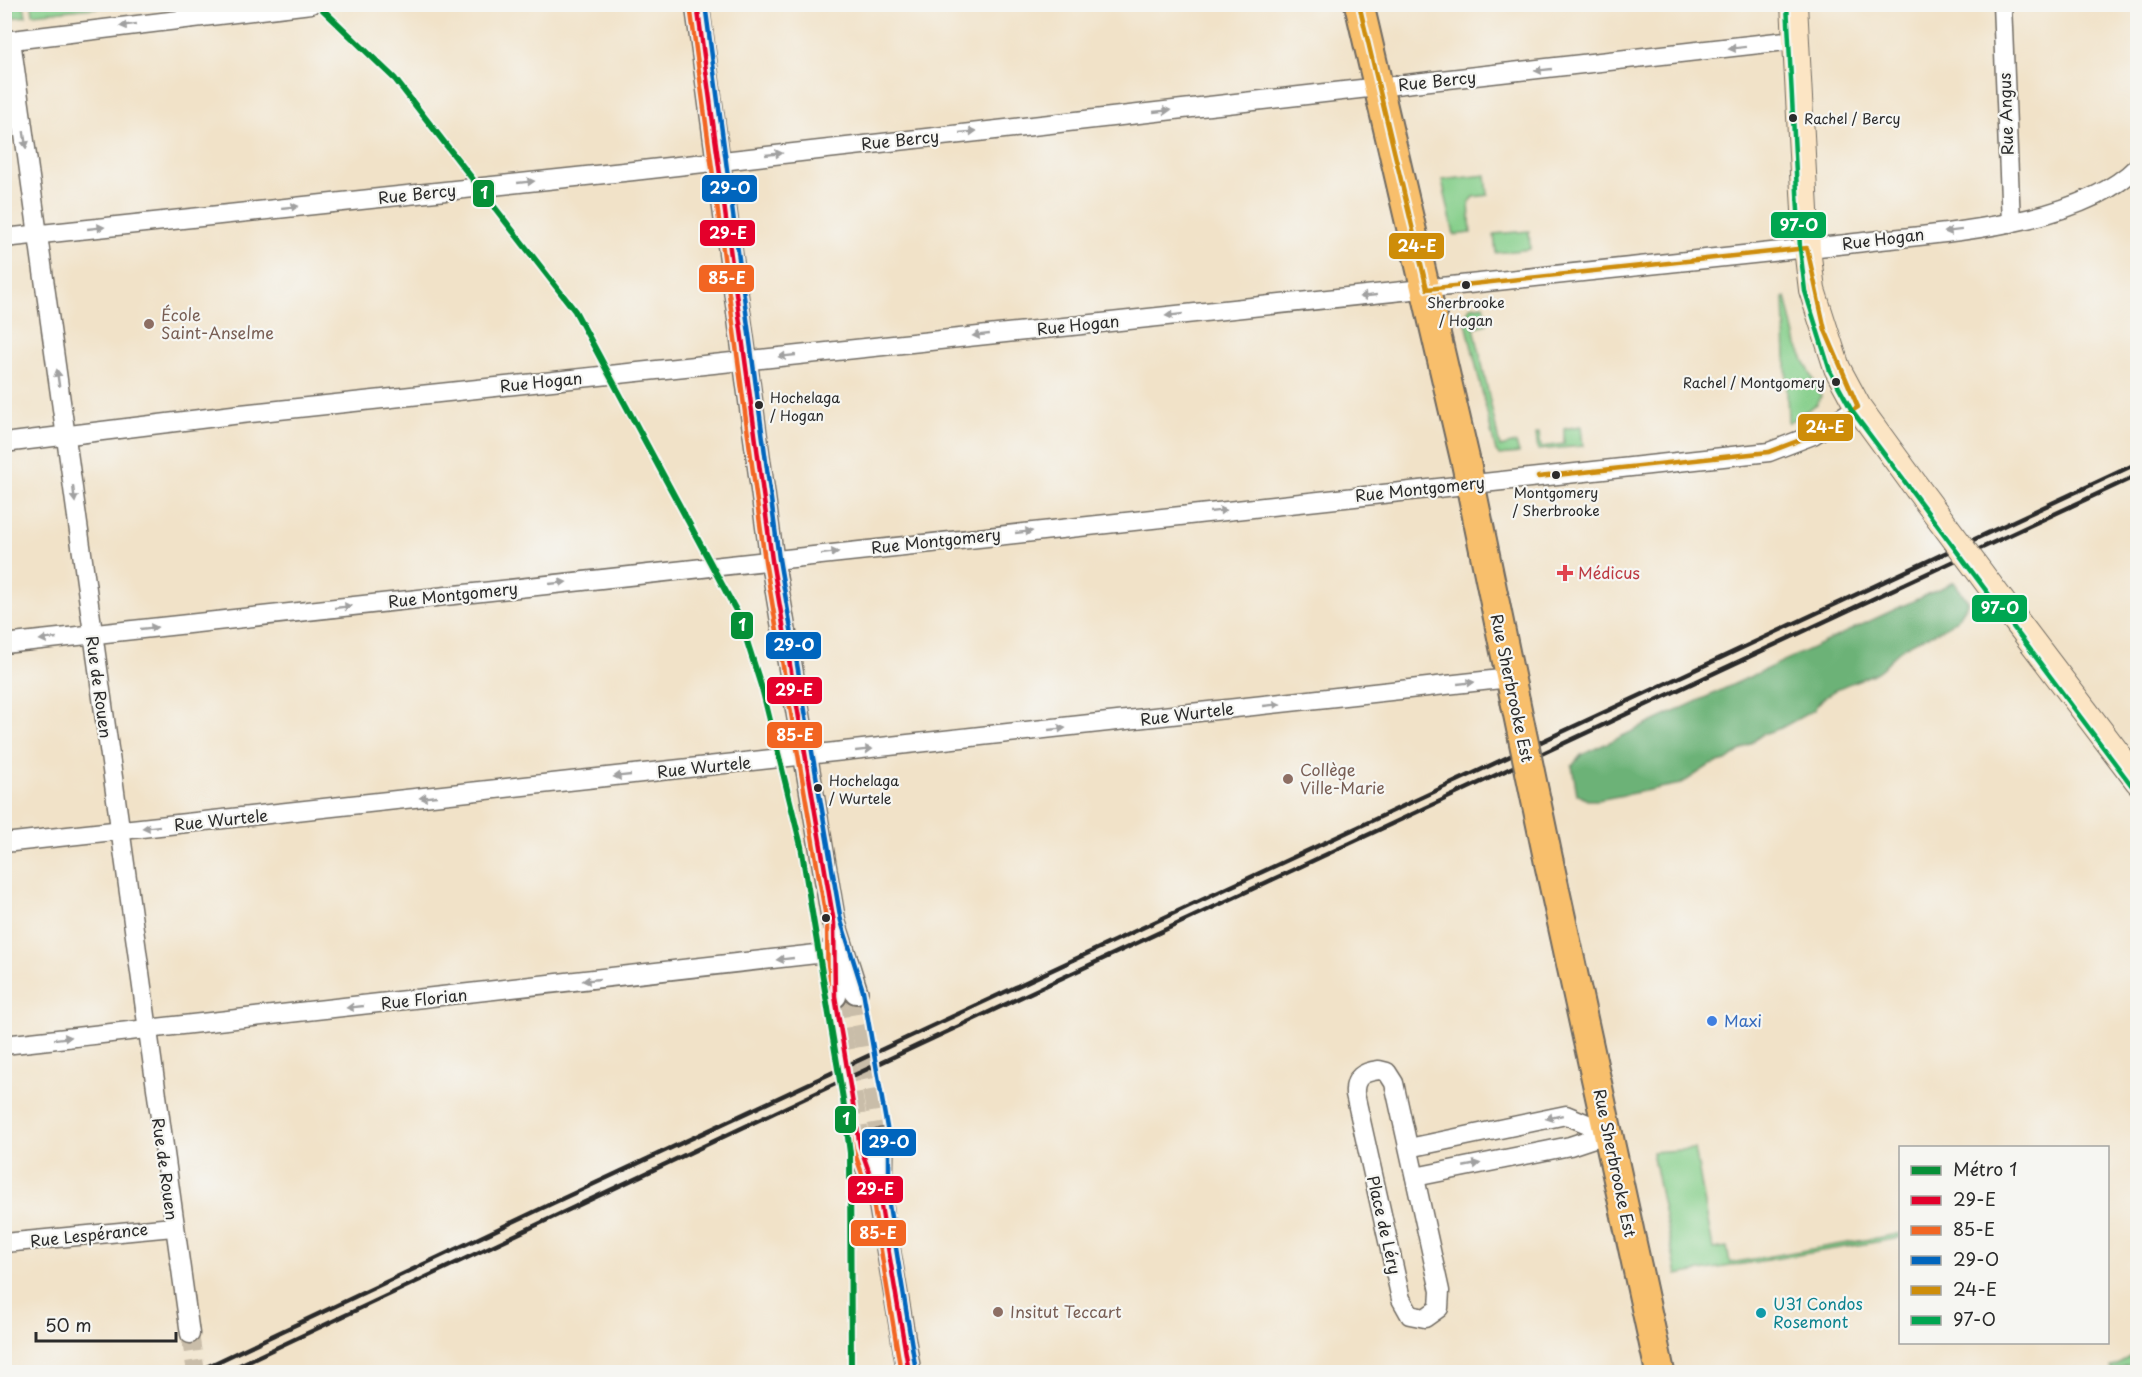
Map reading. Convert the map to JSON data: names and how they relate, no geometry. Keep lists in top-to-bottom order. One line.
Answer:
{"streets":{"main road":["Rue Sherbrooke Est"],"street":["Rue Bercy","Rue Angus","Rue Hogan","Rue Montgomery","Rue de Rouen","Rue Wurtele","Rue Florian","Place de Léry","Rue Lespérance"]},"crossings":[["Rue Bercy","Rue de Rouen"],["Rue Bercy","Rue Sherbrooke Est"],["Rue Angus","Rue Hogan"],["Rue Hogan","Rue de Rouen"],["Rue Hogan","Rue Sherbrooke Est"],["Rue Montgomery","Rue de Rouen"],["Rue Montgomery","Rue Sherbrooke Est"],["Rue de Rouen","Rue Wurtele"],["Rue de Rouen","Rue Florian"],["Rue de Rouen","Rue Lespérance"],["Rue Sherbrooke Est","Rue Wurtele"]],"one_way":["Rue Hogan","Rue Montgomery"],"places":{"other":["Rachel / Bercy","Sherbrooke / Hogan","École Saint-Anselme","Rachel / Montgomery","Hochelaga / Hogan","Montgomery / Sherbrooke","Collège Ville-Marie","Hochelaga / Wurtele","Maxi","Insitut Teccart","U31 Condos Rosemont"],"health":["Médicus"]},"lines":["metro line 1","transit line 29-E","transit line 29-O","transit line 24-E","transit line 97-O","transit line 85-E"],"legend":["Métro 1","29-E","85-E","29-O","24-E","97-O"],"scale_bar":"50 m"}
